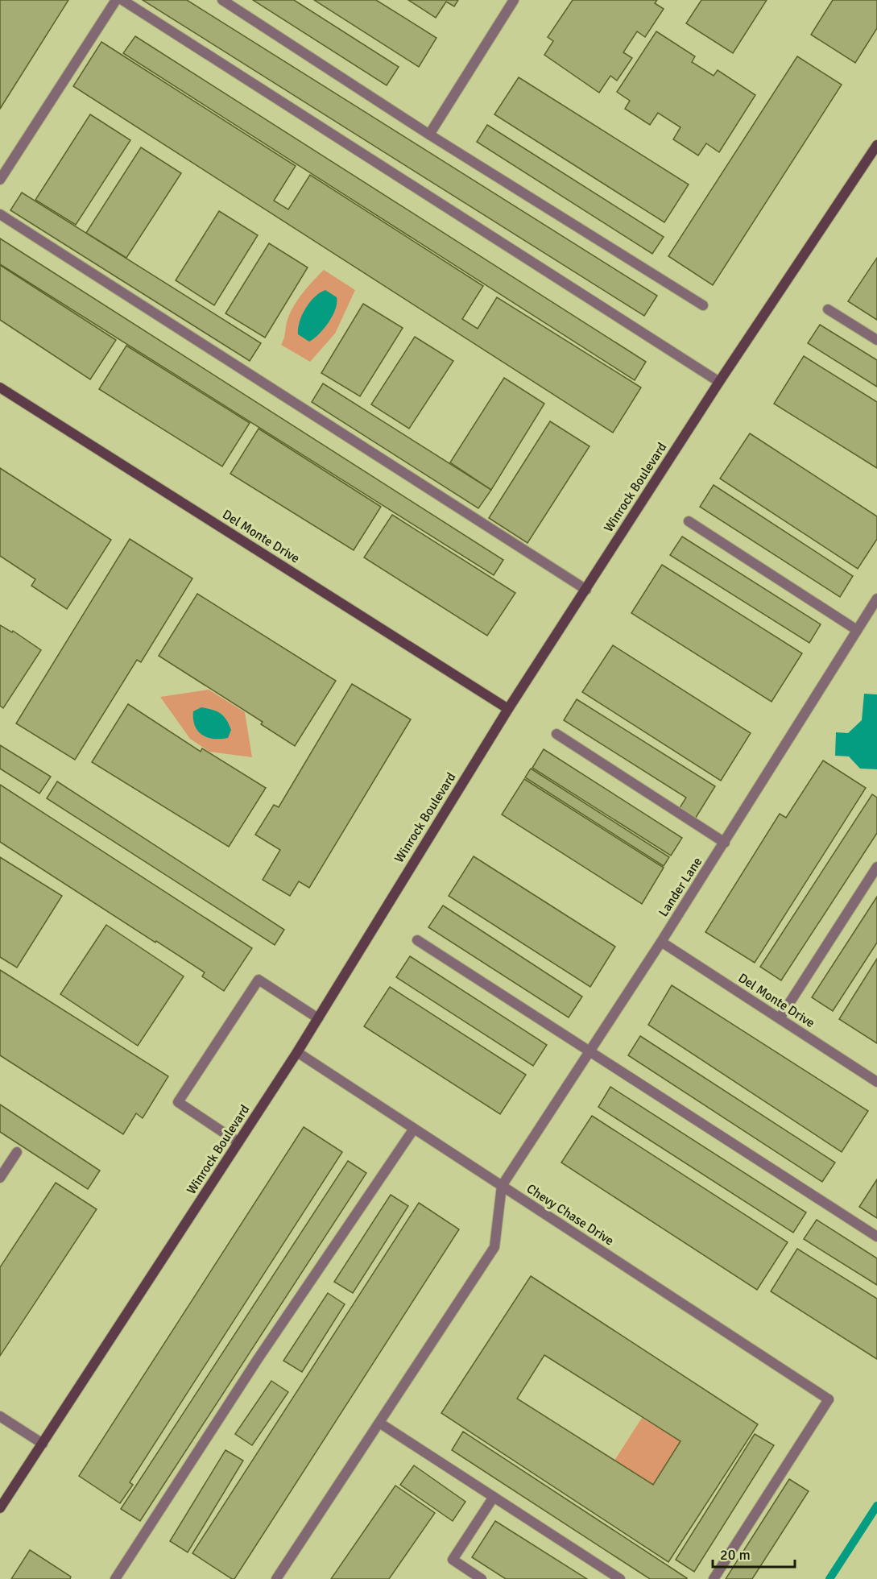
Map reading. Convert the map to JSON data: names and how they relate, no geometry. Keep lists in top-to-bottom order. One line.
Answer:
{"streets":{"street":["Winrock Boulevard","Del Monte Drive","Lander Lane","Chevy Chase Drive"]},"crossings":[["Winrock Boulevard","Del Monte Drive"],["Winrock Boulevard","Chevy Chase Drive"],["Del Monte Drive","Lander Lane"],["Lander Lane","Chevy Chase Drive"]],"scale_bar":"20 m"}
